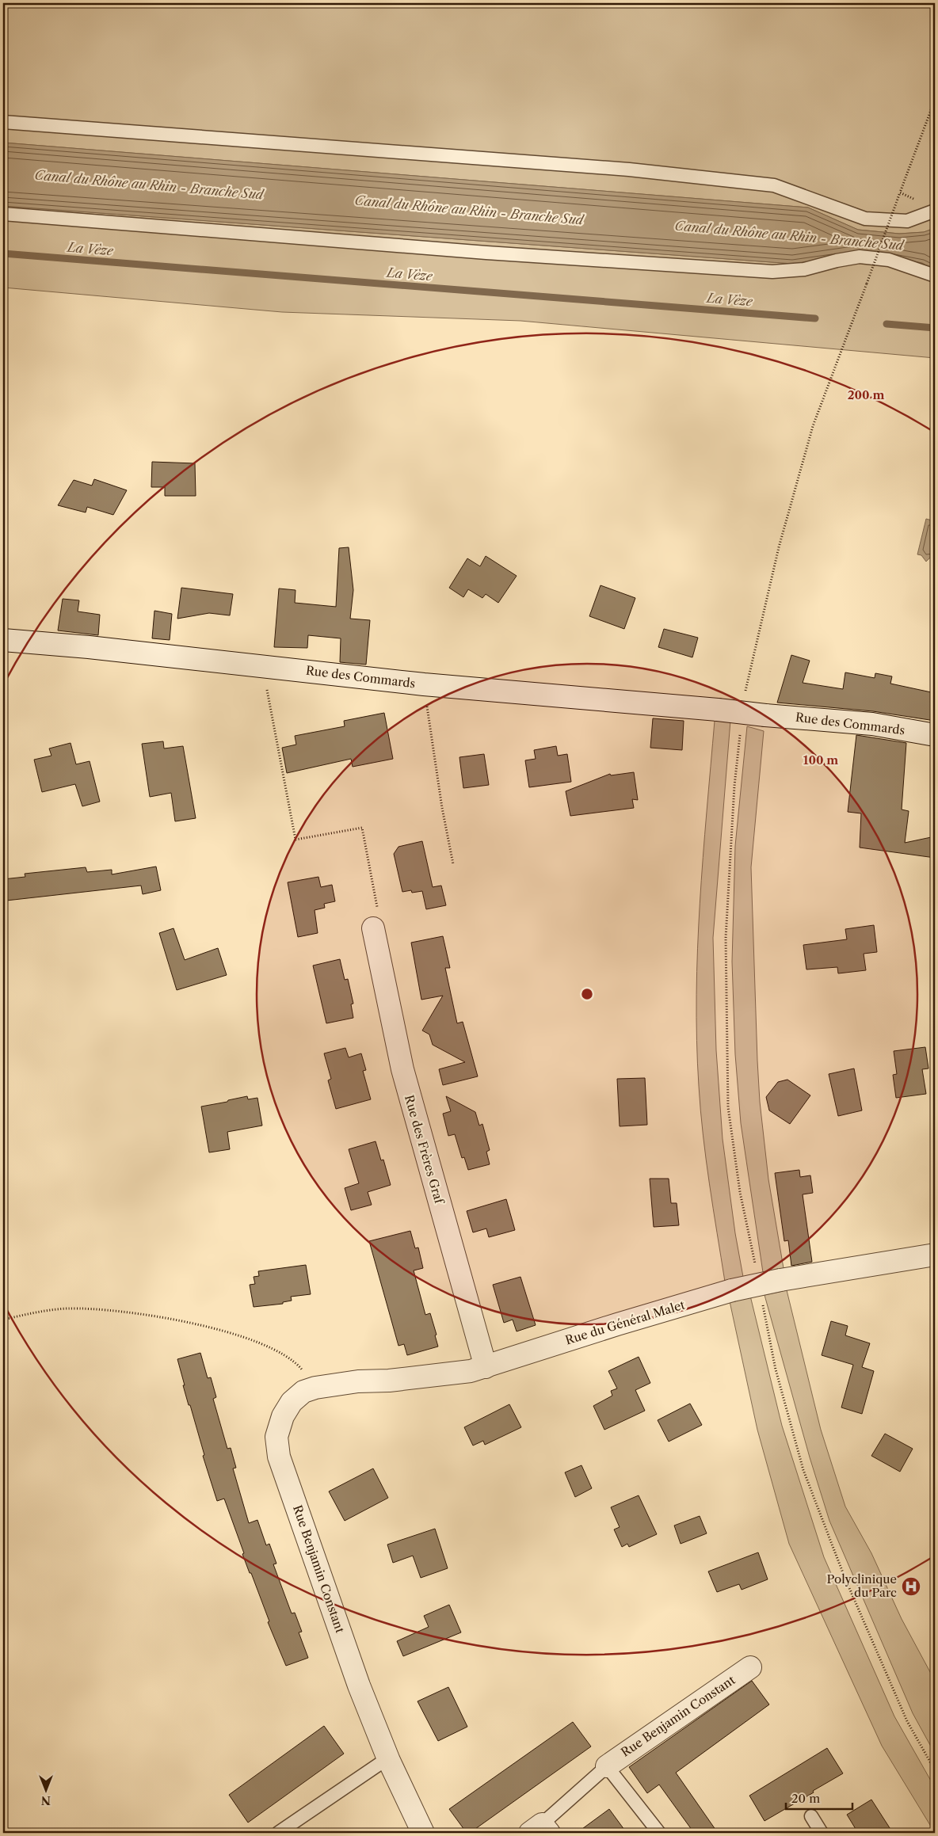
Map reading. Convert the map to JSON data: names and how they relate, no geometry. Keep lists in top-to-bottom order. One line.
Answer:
{"streets":{"street":["Rue des Commards","Rue des Frères Graf","Rue du Général Malet","Rue Benjamin Constant"]},"crossings":[["Rue des Frères Graf","Rue du Général Malet"],["Rue du Général Malet","Rue Benjamin Constant"]],"water":["Canal du Rhône au Rhin - Branche Sud","La Vèze"],"places":{"hospital":["Polyclinique du Parc"]},"scale_bar":"20 m","north":"bottom","rings":["200 m","100 m"]}
